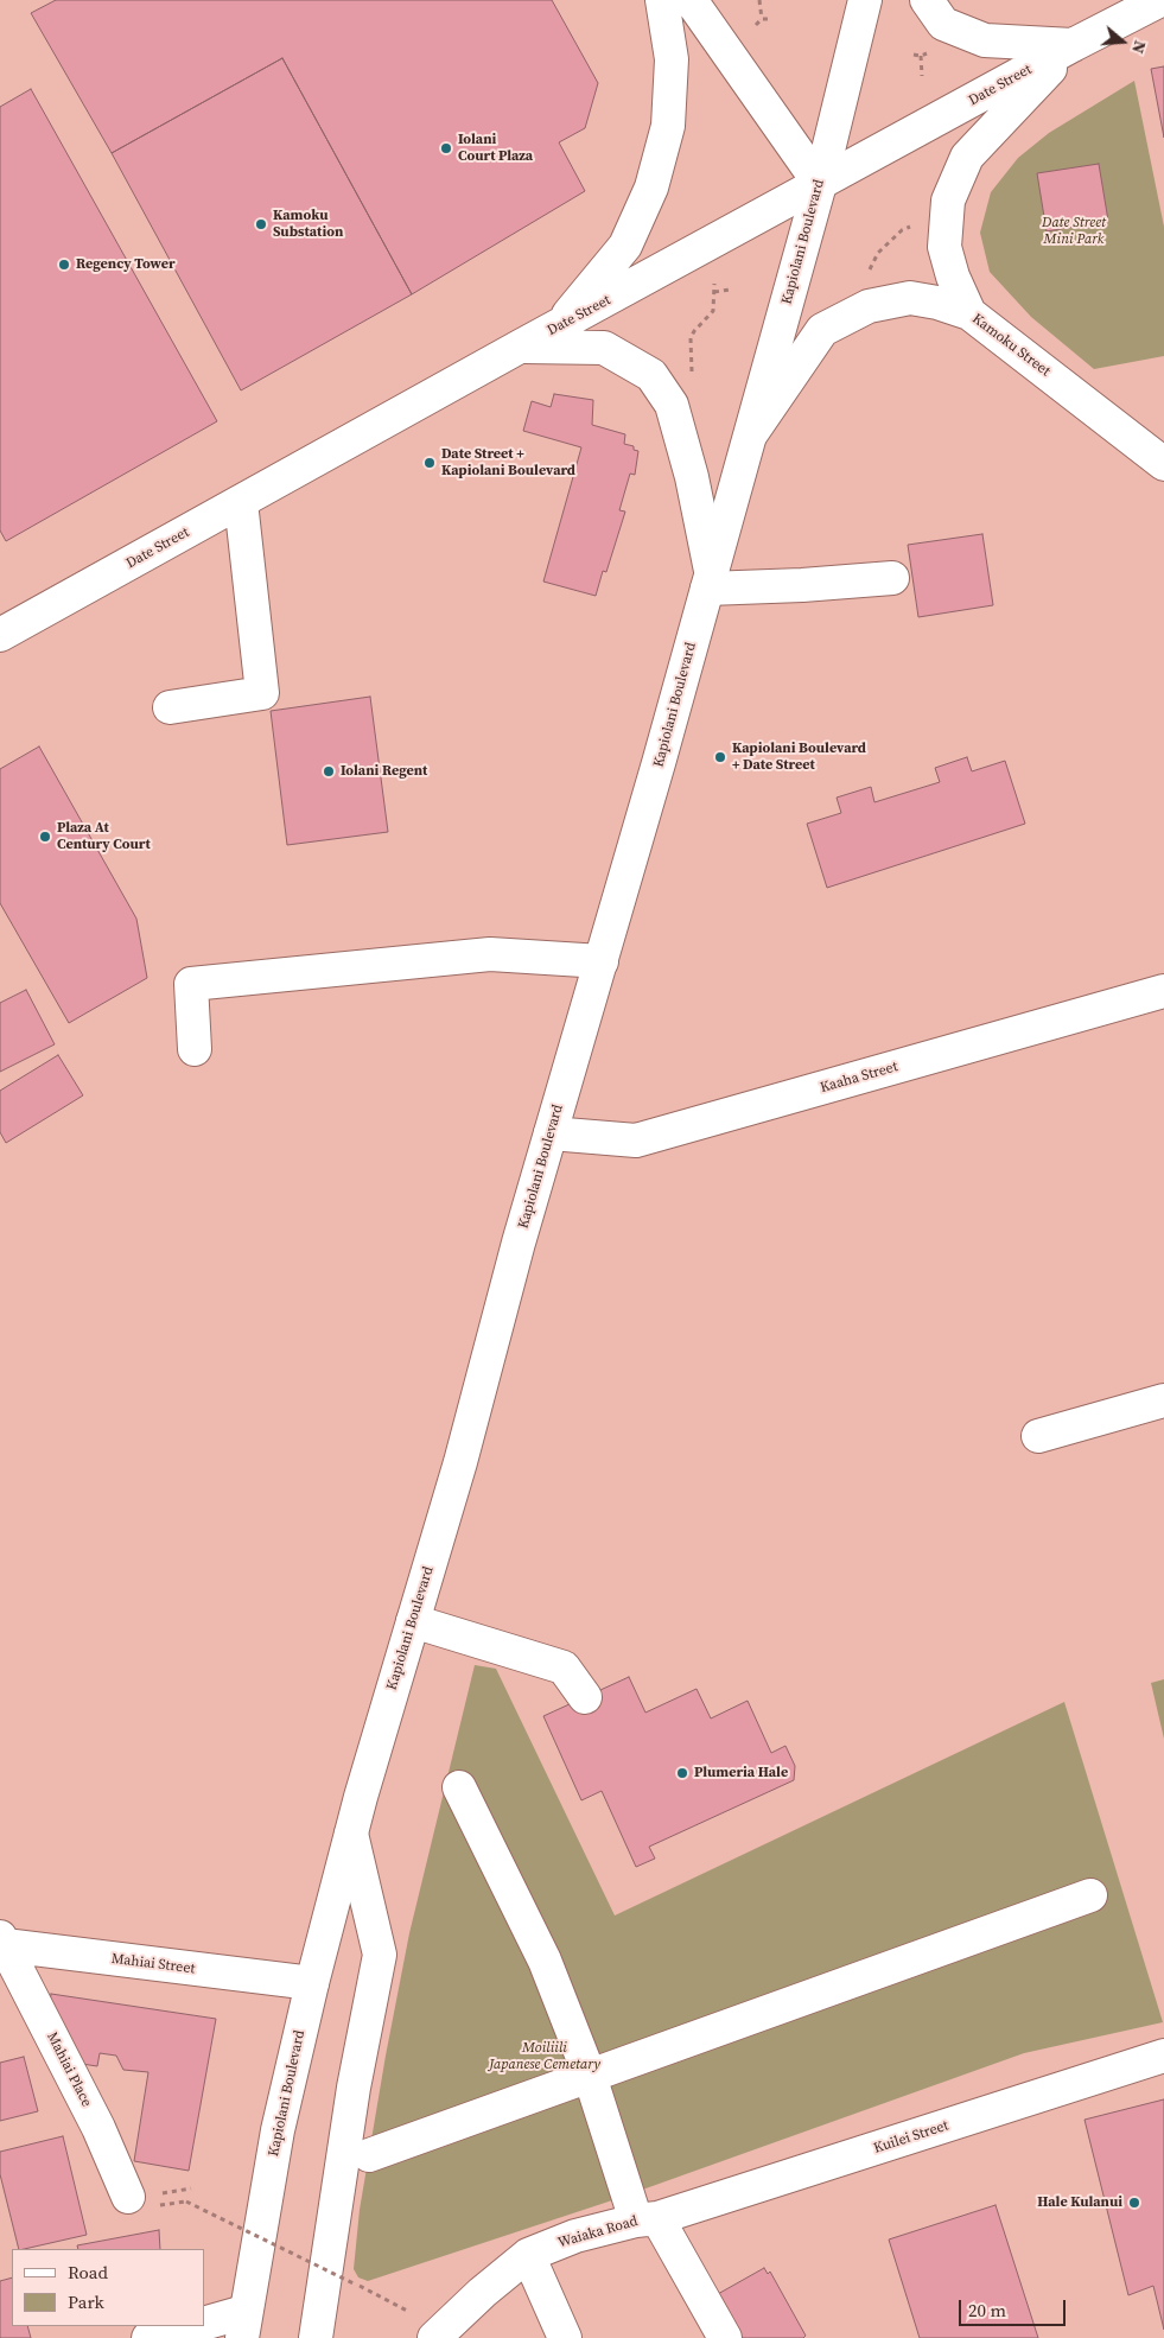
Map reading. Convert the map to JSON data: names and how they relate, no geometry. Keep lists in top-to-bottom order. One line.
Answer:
{"streets":{"main road":["Date Street","Kapiolani Boulevard","Kamoku Street","Kaaha Street","Mahiai Street","Mahiai Place","Kuilei Street","Waiaka Road"]},"crossings":[["Date Street","Kapiolani Boulevard"],["Kapiolani Boulevard","Kamoku Street"],["Kapiolani Boulevard","Kaaha Street"],["Kapiolani Boulevard","Mahiai Street"],["Mahiai Street","Mahiai Place"],["Kuilei Street","Waiaka Road"]],"parks":["Date Street Mini Park","Moiliili Japanese Cemetary"],"places":["Iolani Court Plaza","Kamoku Substation","Regency Tower","Date Street + Kapiolani Boulevard","Kapiolani Boulevard + Date Street","Iolani Regent","Plaza At Century Court","Plumeria Hale","Hale Kulanui"],"legend":["Road","Park"],"scale_bar":"20 m","north":"right"}
